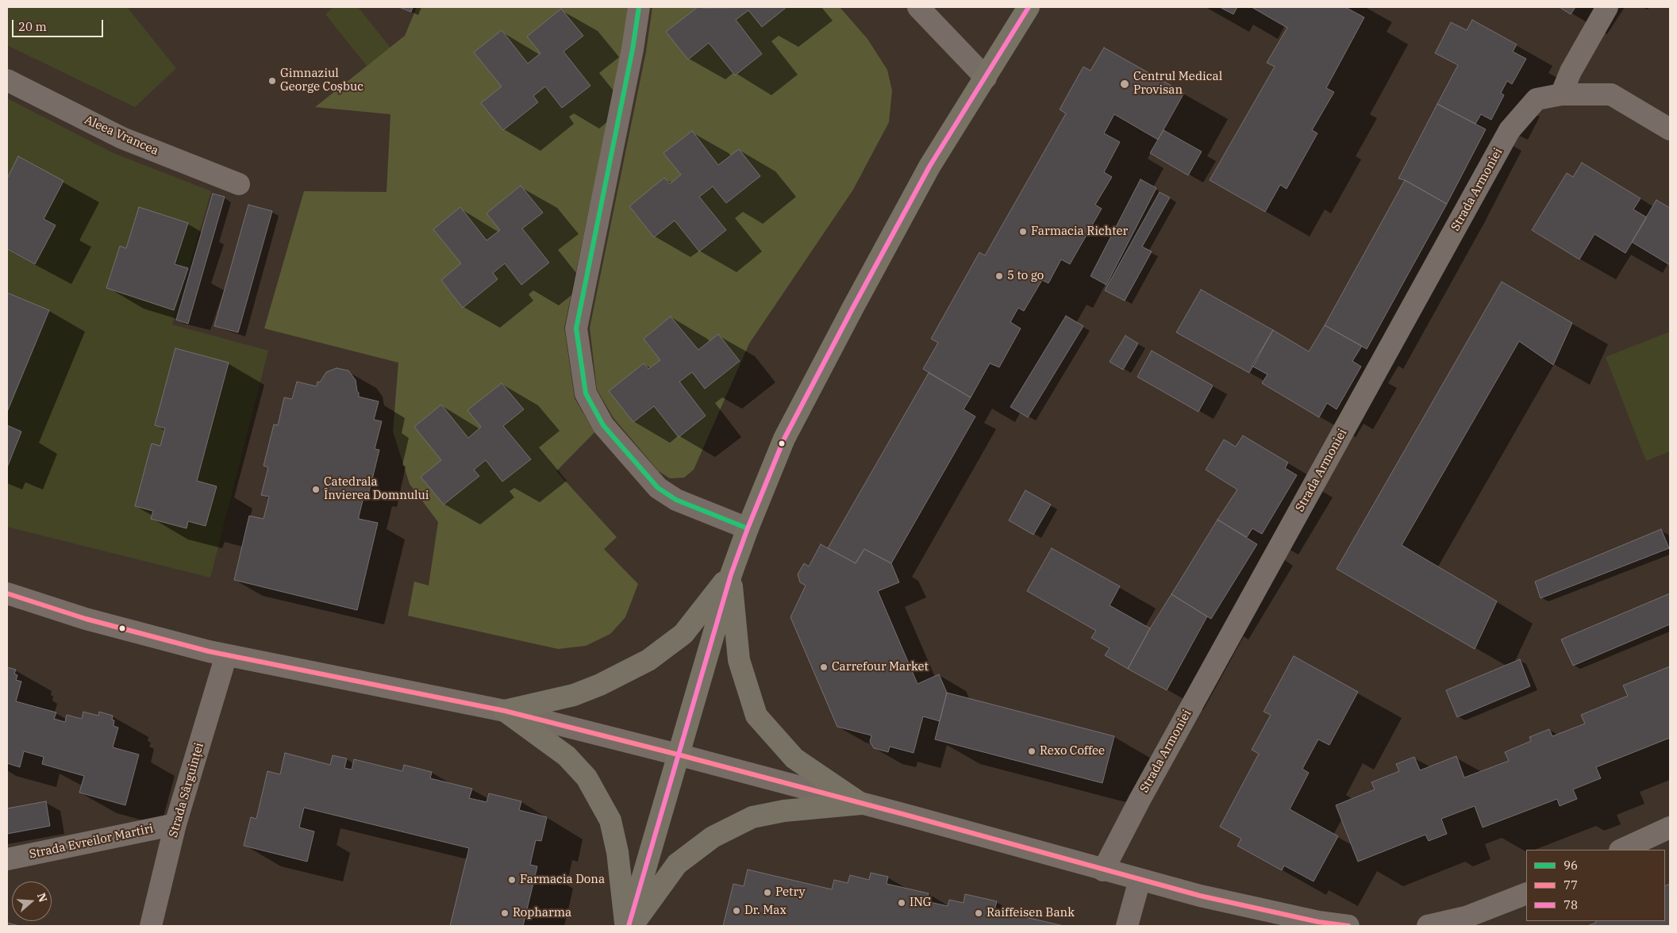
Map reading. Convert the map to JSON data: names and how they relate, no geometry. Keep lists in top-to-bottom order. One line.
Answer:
{"streets":{"street":["Aleea Vrancea","Strada Armoniei","Strada Sârguinței","Strada Evreilor Martiri"]},"crossings":[["Strada Sârguinței","Strada Evreilor Martiri"]],"places":["Gimnaziul George Coșbuc","Centrul Medical Provisan","Farmacia Richter","5 to go","Catedrala Învierea Domnului","Carrefour Market","Rexo Coffee","Farmacia Dona","Petry","ING","Dr. Max","Ropharma","Raiffeisen Bank"],"lines":["transit line 96","transit line 78","transit line 77"],"legend":["96","77","78"],"scale_bar":"20 m","north":"right"}
